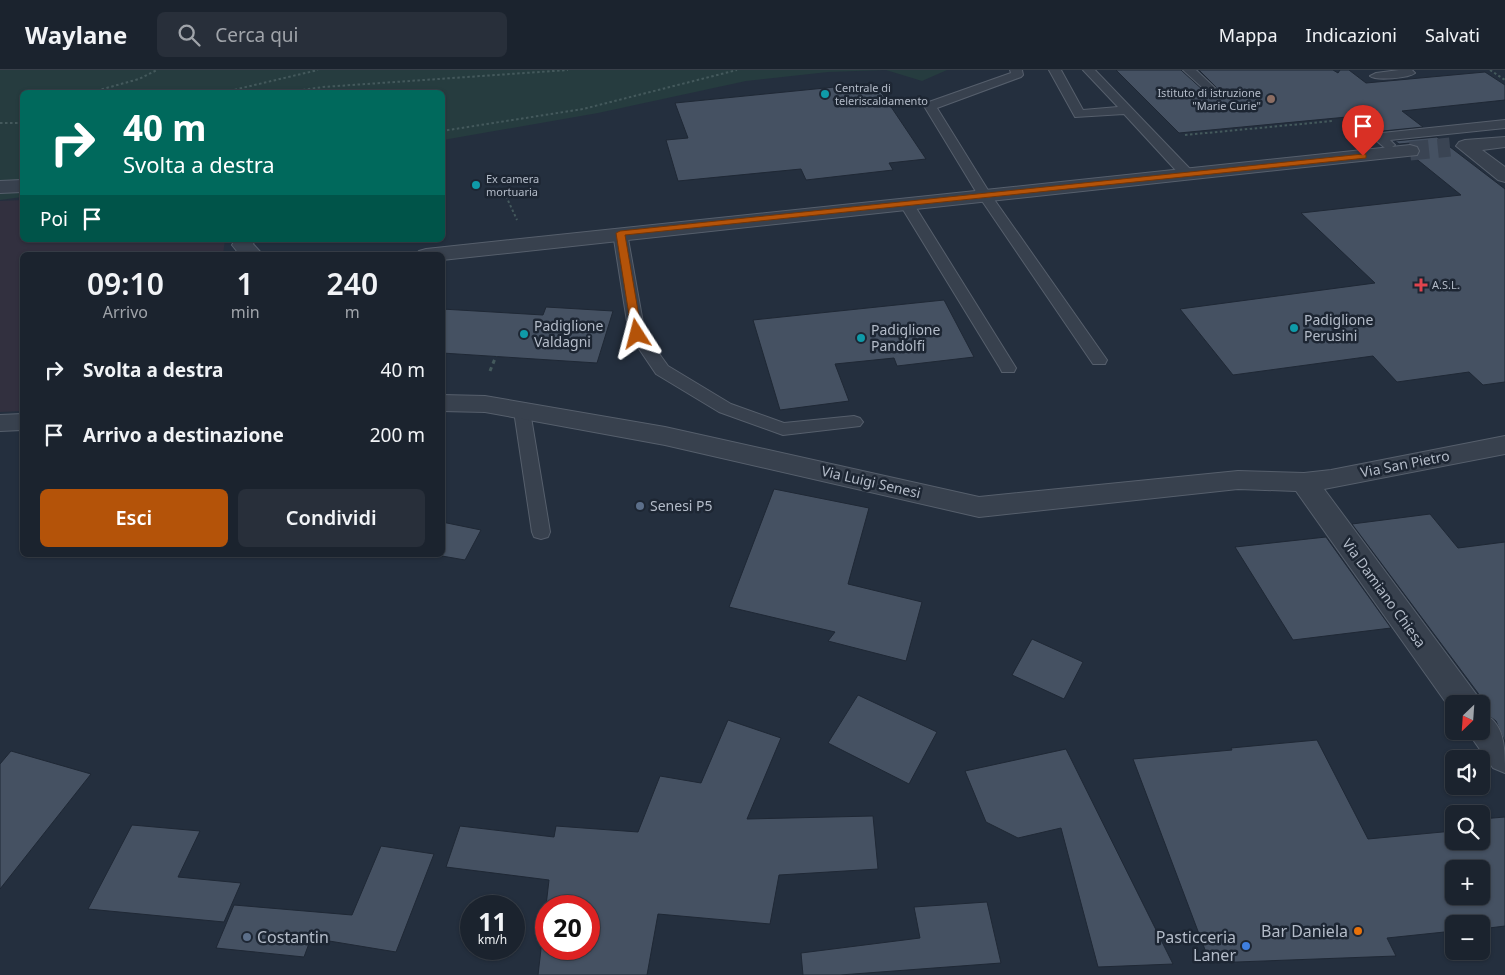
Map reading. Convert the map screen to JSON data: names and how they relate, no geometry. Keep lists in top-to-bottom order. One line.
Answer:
{"streets":{"street":["Via San Pietro","Via Luigi Senesi","Via Damiano Chiesa"]},"crossings":[["Via San Pietro","Via Luigi Senesi"],["Via San Pietro","Via Damiano Chiesa"],["Via Luigi Senesi","Via Damiano Chiesa"]],"places":{"other":["Centrale di teleriscaldamento","Istituto di istruzione \"Marie Curie\"","Ex camera mortuaria","Padiglione Perusini","Padiglione Valdagni","Padiglione Pandolfi","Senesi P5","Bar Daniela","Costantin","Pasticceria Laner"],"health":["A.S.L."]},"north":"bottom left","page":{"header":"Waylane","search":"Cerca qui","nav":["Mappa","Indicazioni","Salvati"],"turn":["40 m","Svolta a destra"],"then":"Poi","eta":["09:10","Arrivo","1","min","240","m"],"list":[{"name":"Svolta a destra","value":"40 m"},{"name":"Arrivo a destinazione","value":"200 m"}],"buttons":["Esci","Condividi"],"map_buttons":["+","−"],"speed":"11 km/h","limit":"20"}}
